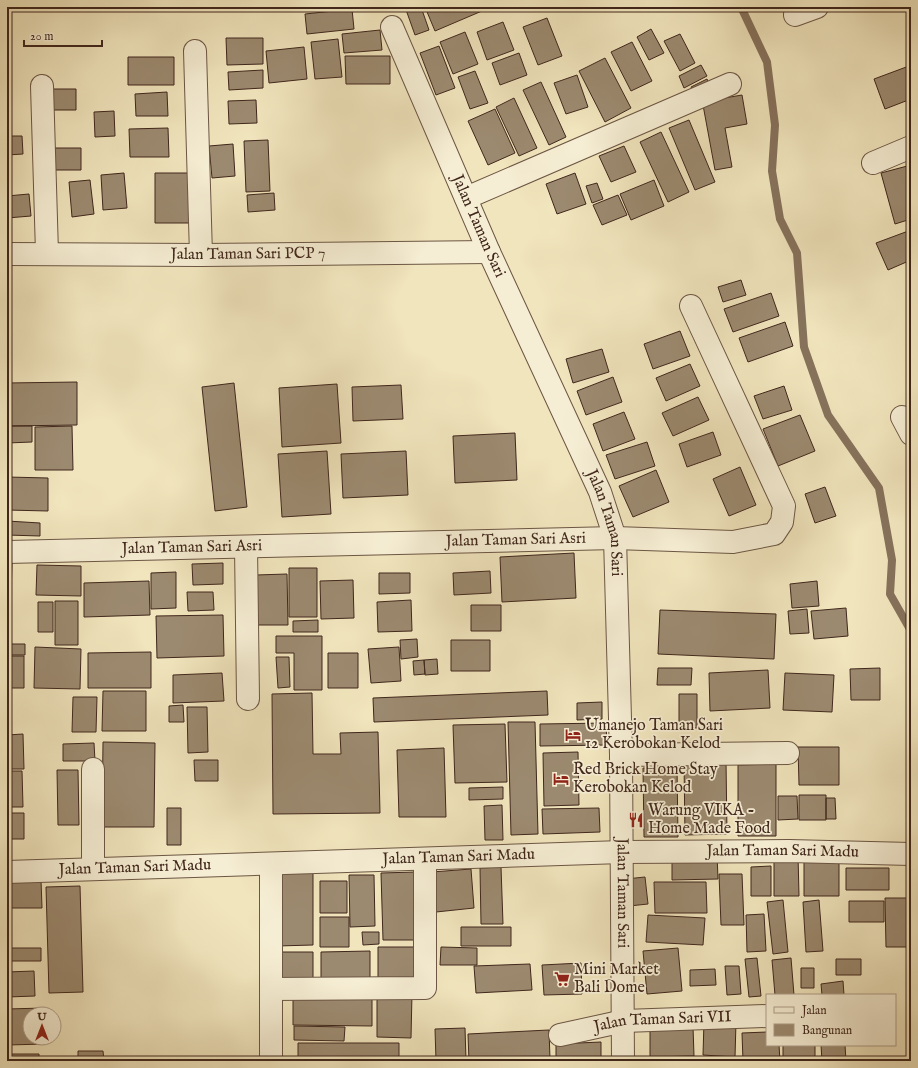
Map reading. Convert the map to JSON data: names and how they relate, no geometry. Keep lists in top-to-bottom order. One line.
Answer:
{"streets":{"street":["Jalan Taman Sari","Jalan Taman Sari PCP 7","Jalan Taman Sari Asri","Jalan Taman Sari Madu","Jalan Taman Sari VII"]},"crossings":[["Jalan Taman Sari","Jalan Taman Sari PCP 7"],["Jalan Taman Sari","Jalan Taman Sari Asri"],["Jalan Taman Sari","Jalan Taman Sari Madu"],["Jalan Taman Sari","Jalan Taman Sari VII"]],"places":{"hotel":["Umanejo Taman Sari 12 Kerobokan Kelod","Red Brick Home Stay Kerobokan Kelod"],"restaurant":["Warung VIKA - Home Made Food"],"supermarket":["Mini Market Bali Dome"]},"legend":["Jalan","Bangunan"],"scale_bar":"20 m","north":"top"}
